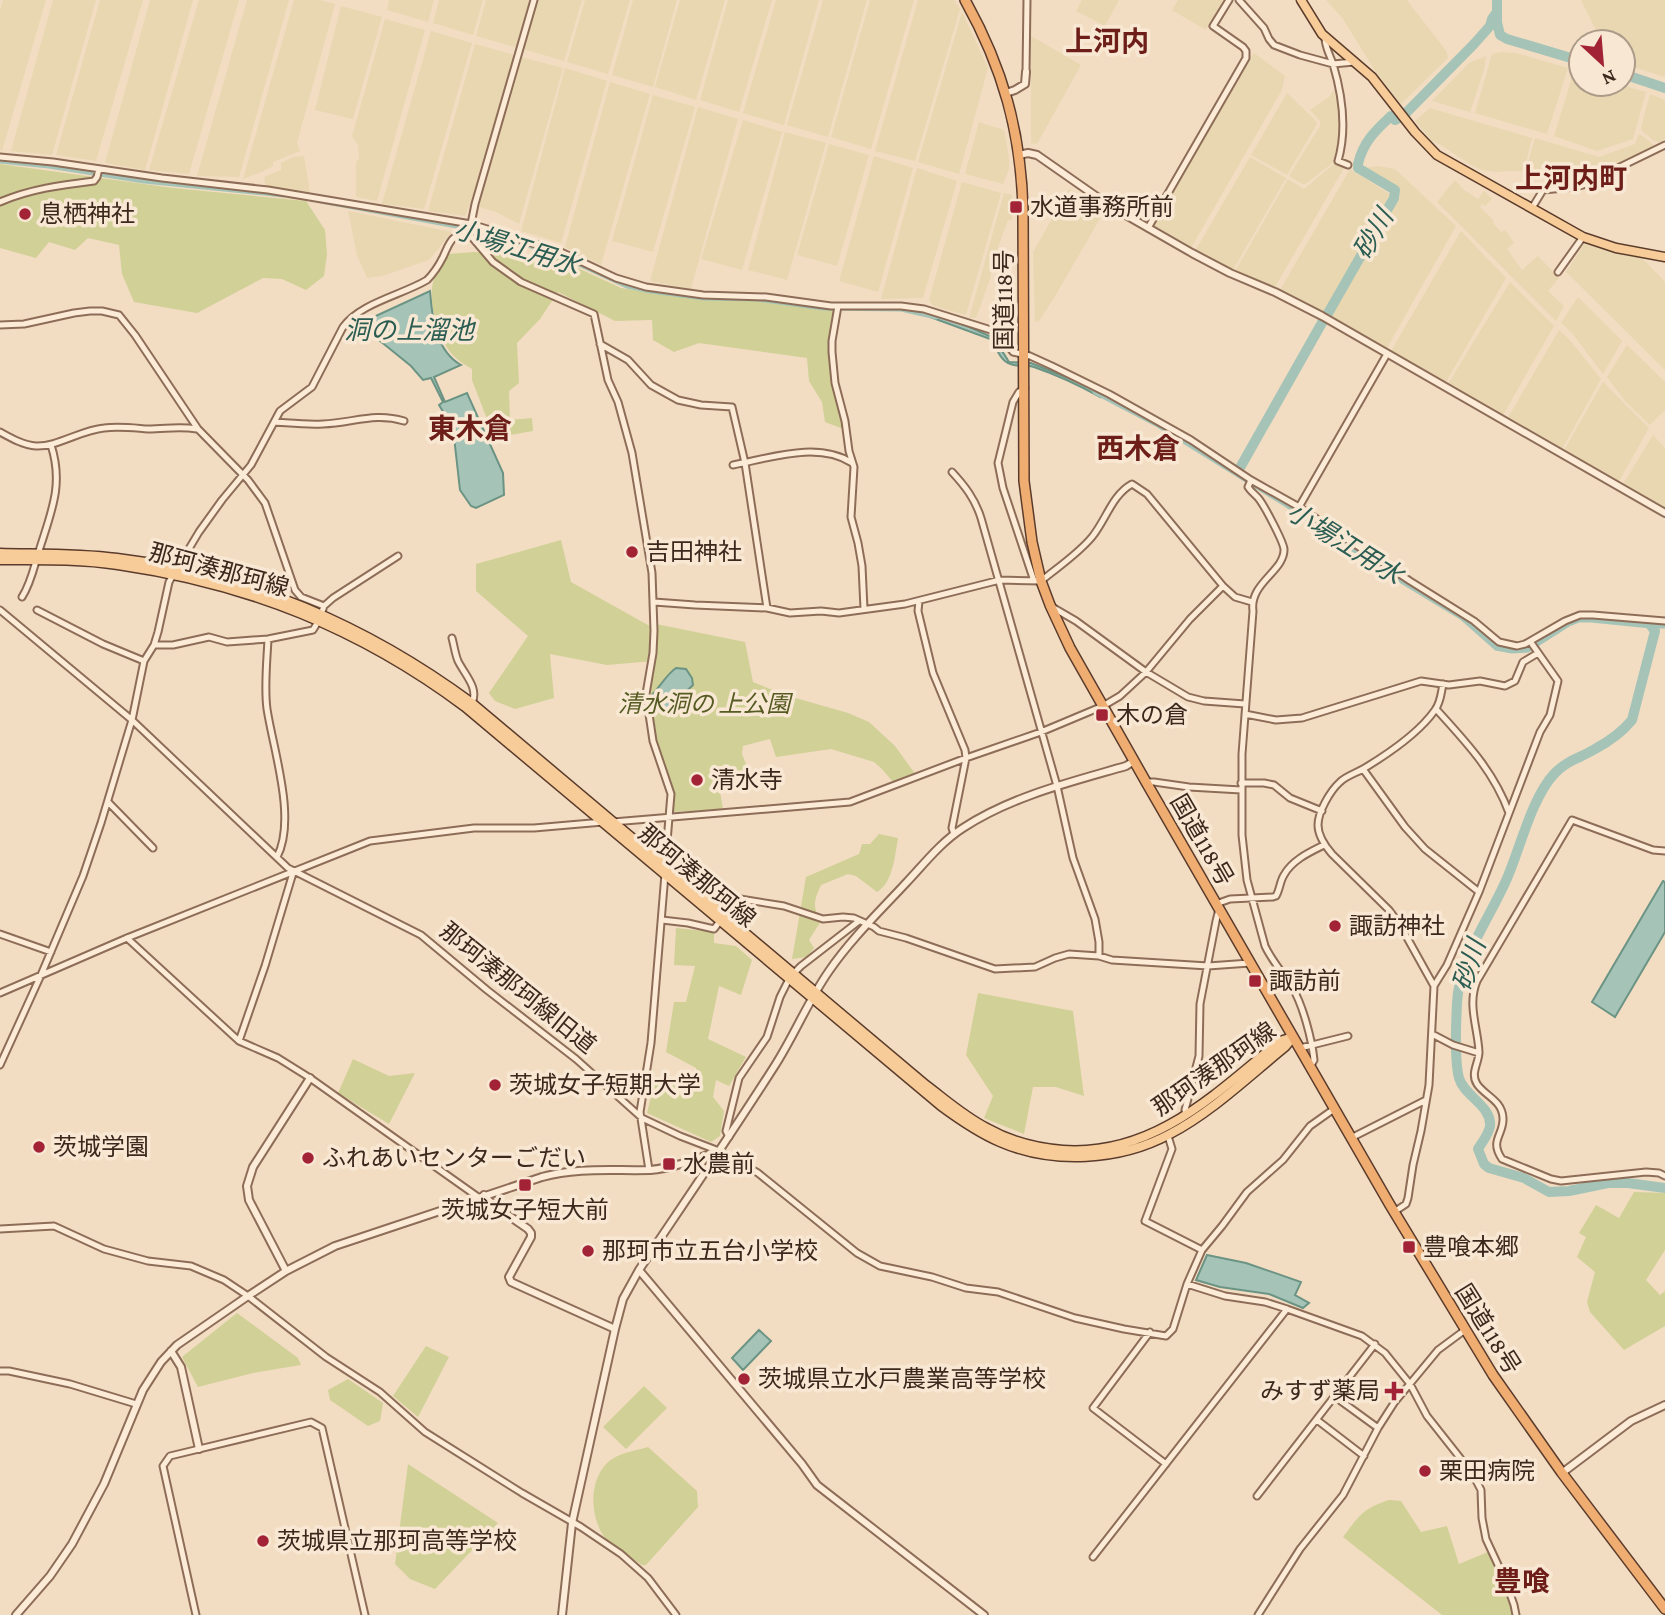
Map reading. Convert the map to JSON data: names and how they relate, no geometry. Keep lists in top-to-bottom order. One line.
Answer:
{"streets":{"highway":["国道118号"],"main road":["那珂湊那珂線"],"street":["那珂湊那珂線旧道"]},"crossings":[["国道118号","那珂湊那珂線"]],"districts":["上河内","上河内町","東木倉","西木倉","豊喰"],"water":["砂川","小場江用水","洞の上溜池"],"parks":["清水洞の 上公園"],"places":{"transit":["水道事務所前","木の倉","諏訪前","水農前","茨城女子短大前","豊喰本郷"],"other":["息栖神社","吉田神社","清水寺","諏訪神社","茨城女子短期大学","茨城学園","ふれあいセンターごだい","那珂市立五台小学校","茨城県立水戸農業高等学校","栗田病院","茨城県立那珂高等学校"],"health":["みすず薬局"]},"north":"bottom right"}
